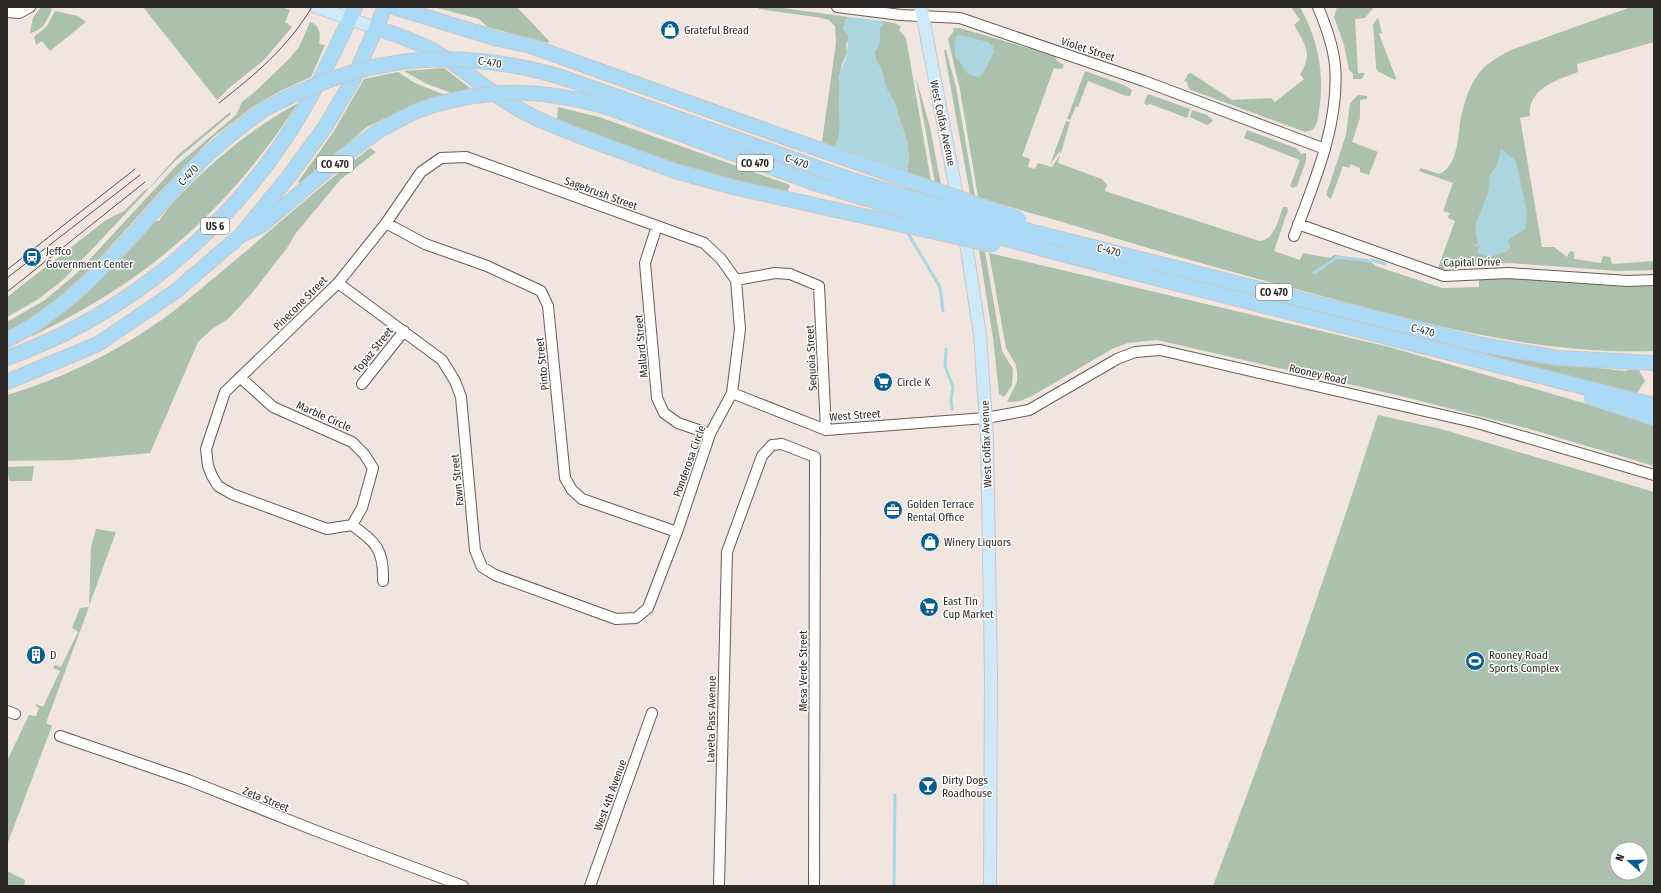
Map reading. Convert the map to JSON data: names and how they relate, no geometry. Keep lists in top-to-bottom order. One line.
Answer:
{"streets":{"highway":["C-470","CO 470","US 6"],"main road":["West Colfax Avenue"],"street":["Violet Street","Sagebrush Street","Capital Drive","Pinecone Street","Mallard Street","Topaz Street","Sequoia Street","Pinto Street","Rooney Road","West Street","Marble Circle","Ponderosa Circle","Fawn Street","Mesa Verde Street","Laveta Pass Avenue","West 4th Avenue","Zeta Street"]},"crossings":[["Violet Street","West Colfax Avenue"],["C-470","US 6"],["West Colfax Avenue","Rooney Road"],["West Colfax Avenue","West Street"],["Sagebrush Street","Pinecone Street"],["Sagebrush Street","Mallard Street"],["Sagebrush Street","Sequoia Street"],["Sagebrush Street","Ponderosa Circle"],["Pinecone Street","Pinto Street"],["Pinecone Street","Marble Circle"],["Pinecone Street","Fawn Street"],["Mallard Street","Ponderosa Circle"],["Topaz Street","Fawn Street"],["Sequoia Street","West Street"],["Sequoia Street","Ponderosa Circle"],["Pinto Street","Ponderosa Circle"],["Rooney Road","West Street"],["West Street","Ponderosa Circle"],["Ponderosa Circle","Fawn Street"],["Mesa Verde Street","Laveta Pass Avenue"]],"places":{"shop":["Grateful Bread","Winery Liquors"],"station":["Jeffco Government Center"],"supermarket":["Circle K","East Tin Cup Market"],"office":["Golden Terrace Rental Office"],"building":["D"],"sports":["Rooney Road Sports Complex"],"bar":["Dirty Dogs Roadhouse"]},"north":"left"}
